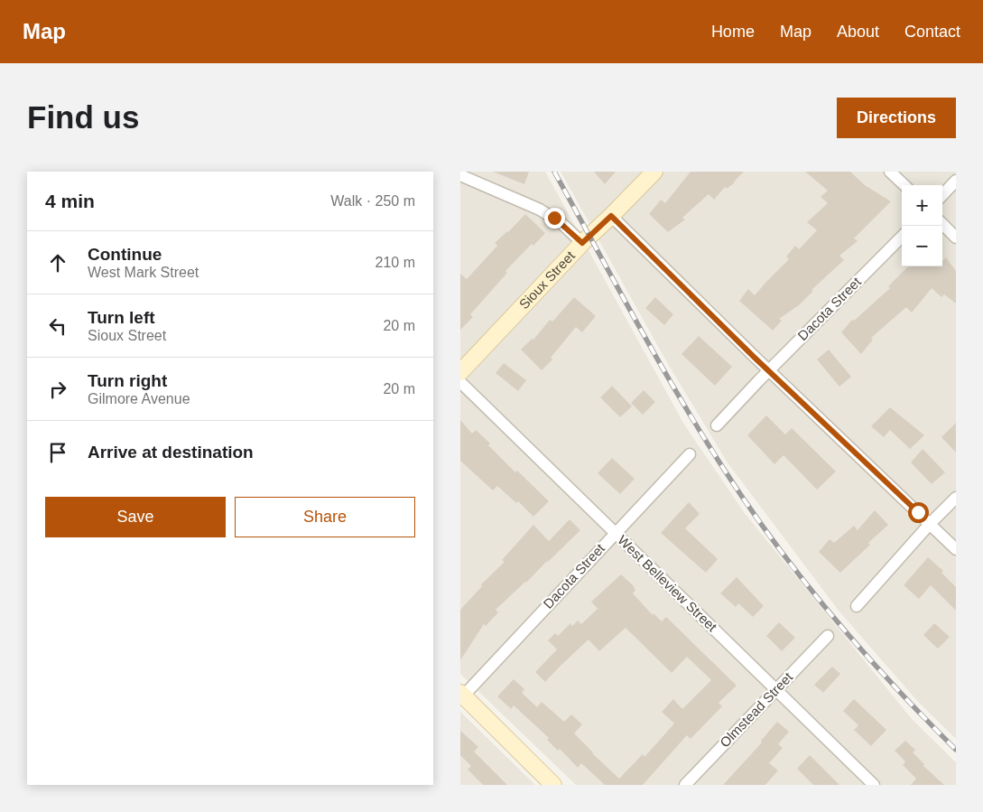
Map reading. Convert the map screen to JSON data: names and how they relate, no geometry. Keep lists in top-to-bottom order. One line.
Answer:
{"streets":{"street":["Sioux Street","Dacota Street","West Belleview Street","Olmstead Street"]},"crossings":[["Dacota Street","West Belleview Street"],["West Belleview Street","Olmstead Street"]],"page":{"header":"Map","nav":["Home","Map","About","Contact"],"buttons":["Directions",["Save","Share"]],"title":"Find us","heading":["4 min","Walk · 250 m"],"map_buttons":["+","−"],"list":[["Continue","West Mark Street","210 m"],["Turn left","Sioux Street","20 m"],["Turn right","Gilmore Avenue","20 m"],"Arrive at destination"]}}
